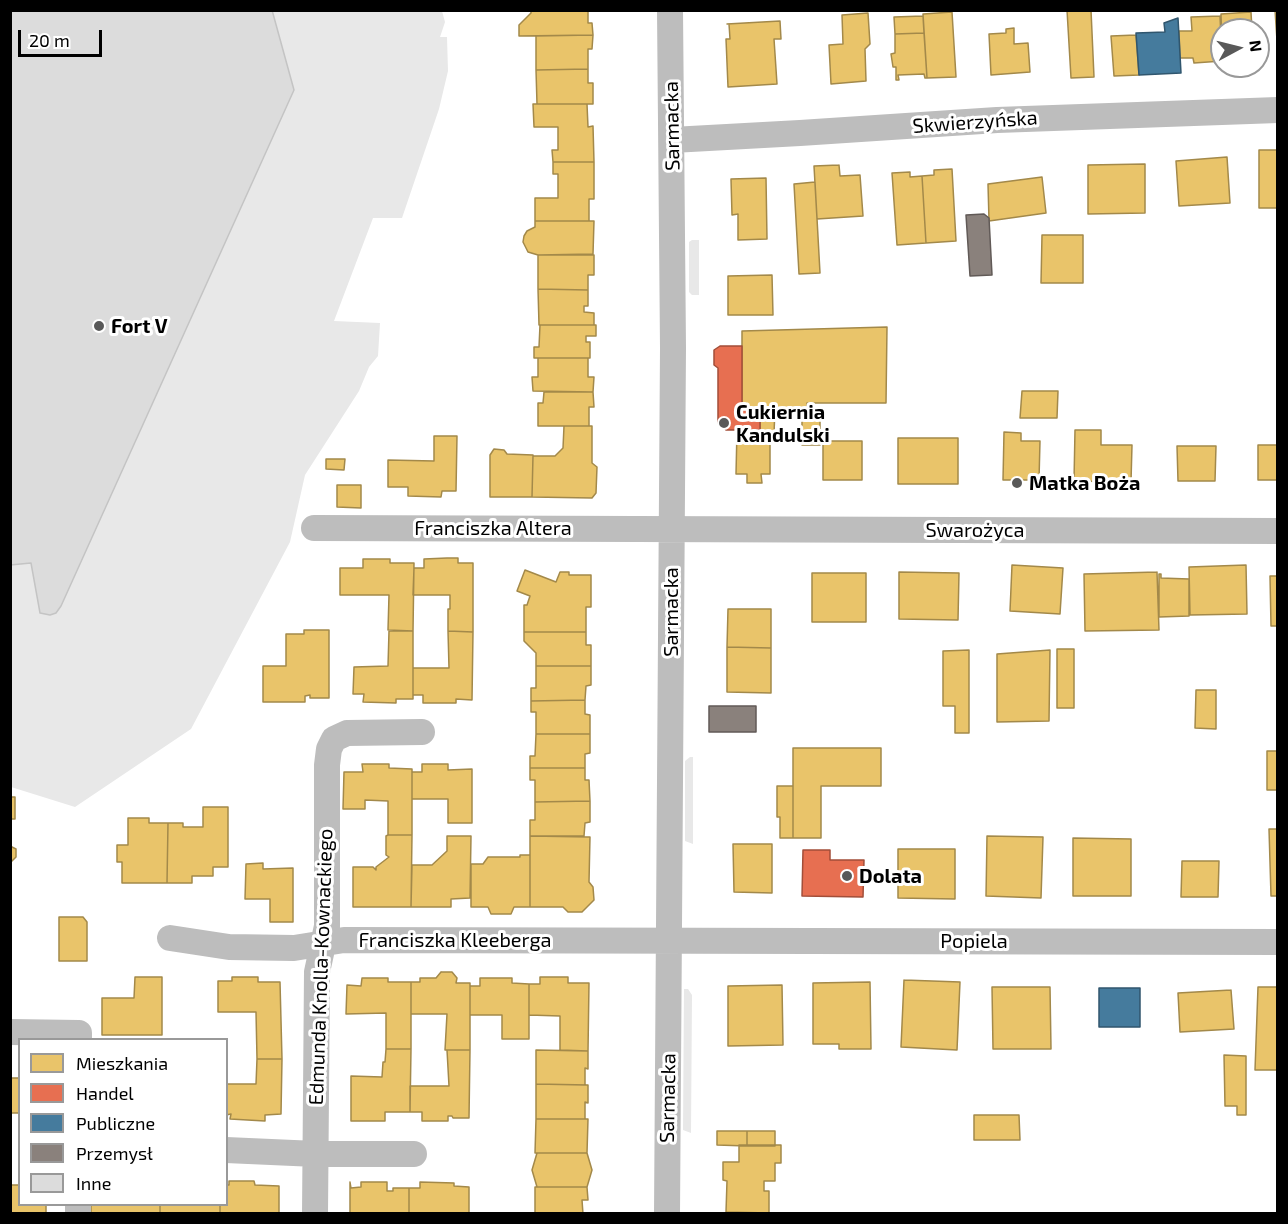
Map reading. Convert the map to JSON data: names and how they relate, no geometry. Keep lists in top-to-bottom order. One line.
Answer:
{"streets":{"street":["Skwierzyńska","Sarmacka","Franciszka Altera","Swarożyca","Franciszka Kleeberga","Popiela","Edmunda Knolla-Kownackiego"]},"crossings":[["Skwierzyńska","Sarmacka"],["Sarmacka","Franciszka Altera"],["Sarmacka","Swarożyca"],["Sarmacka","Franciszka Kleeberga"],["Sarmacka","Popiela"],["Franciszka Altera","Swarożyca"],["Franciszka Kleeberga","Popiela"],["Franciszka Kleeberga","Edmunda Knolla-Kownackiego"]],"places":["Fort V","Cukiernia Kandulski","Matka Boża","Dolata"],"legend":["Mieszkania","Handel","Publiczne","Przemysł","Inne"],"scale_bar":"20 m","north":"right"}
